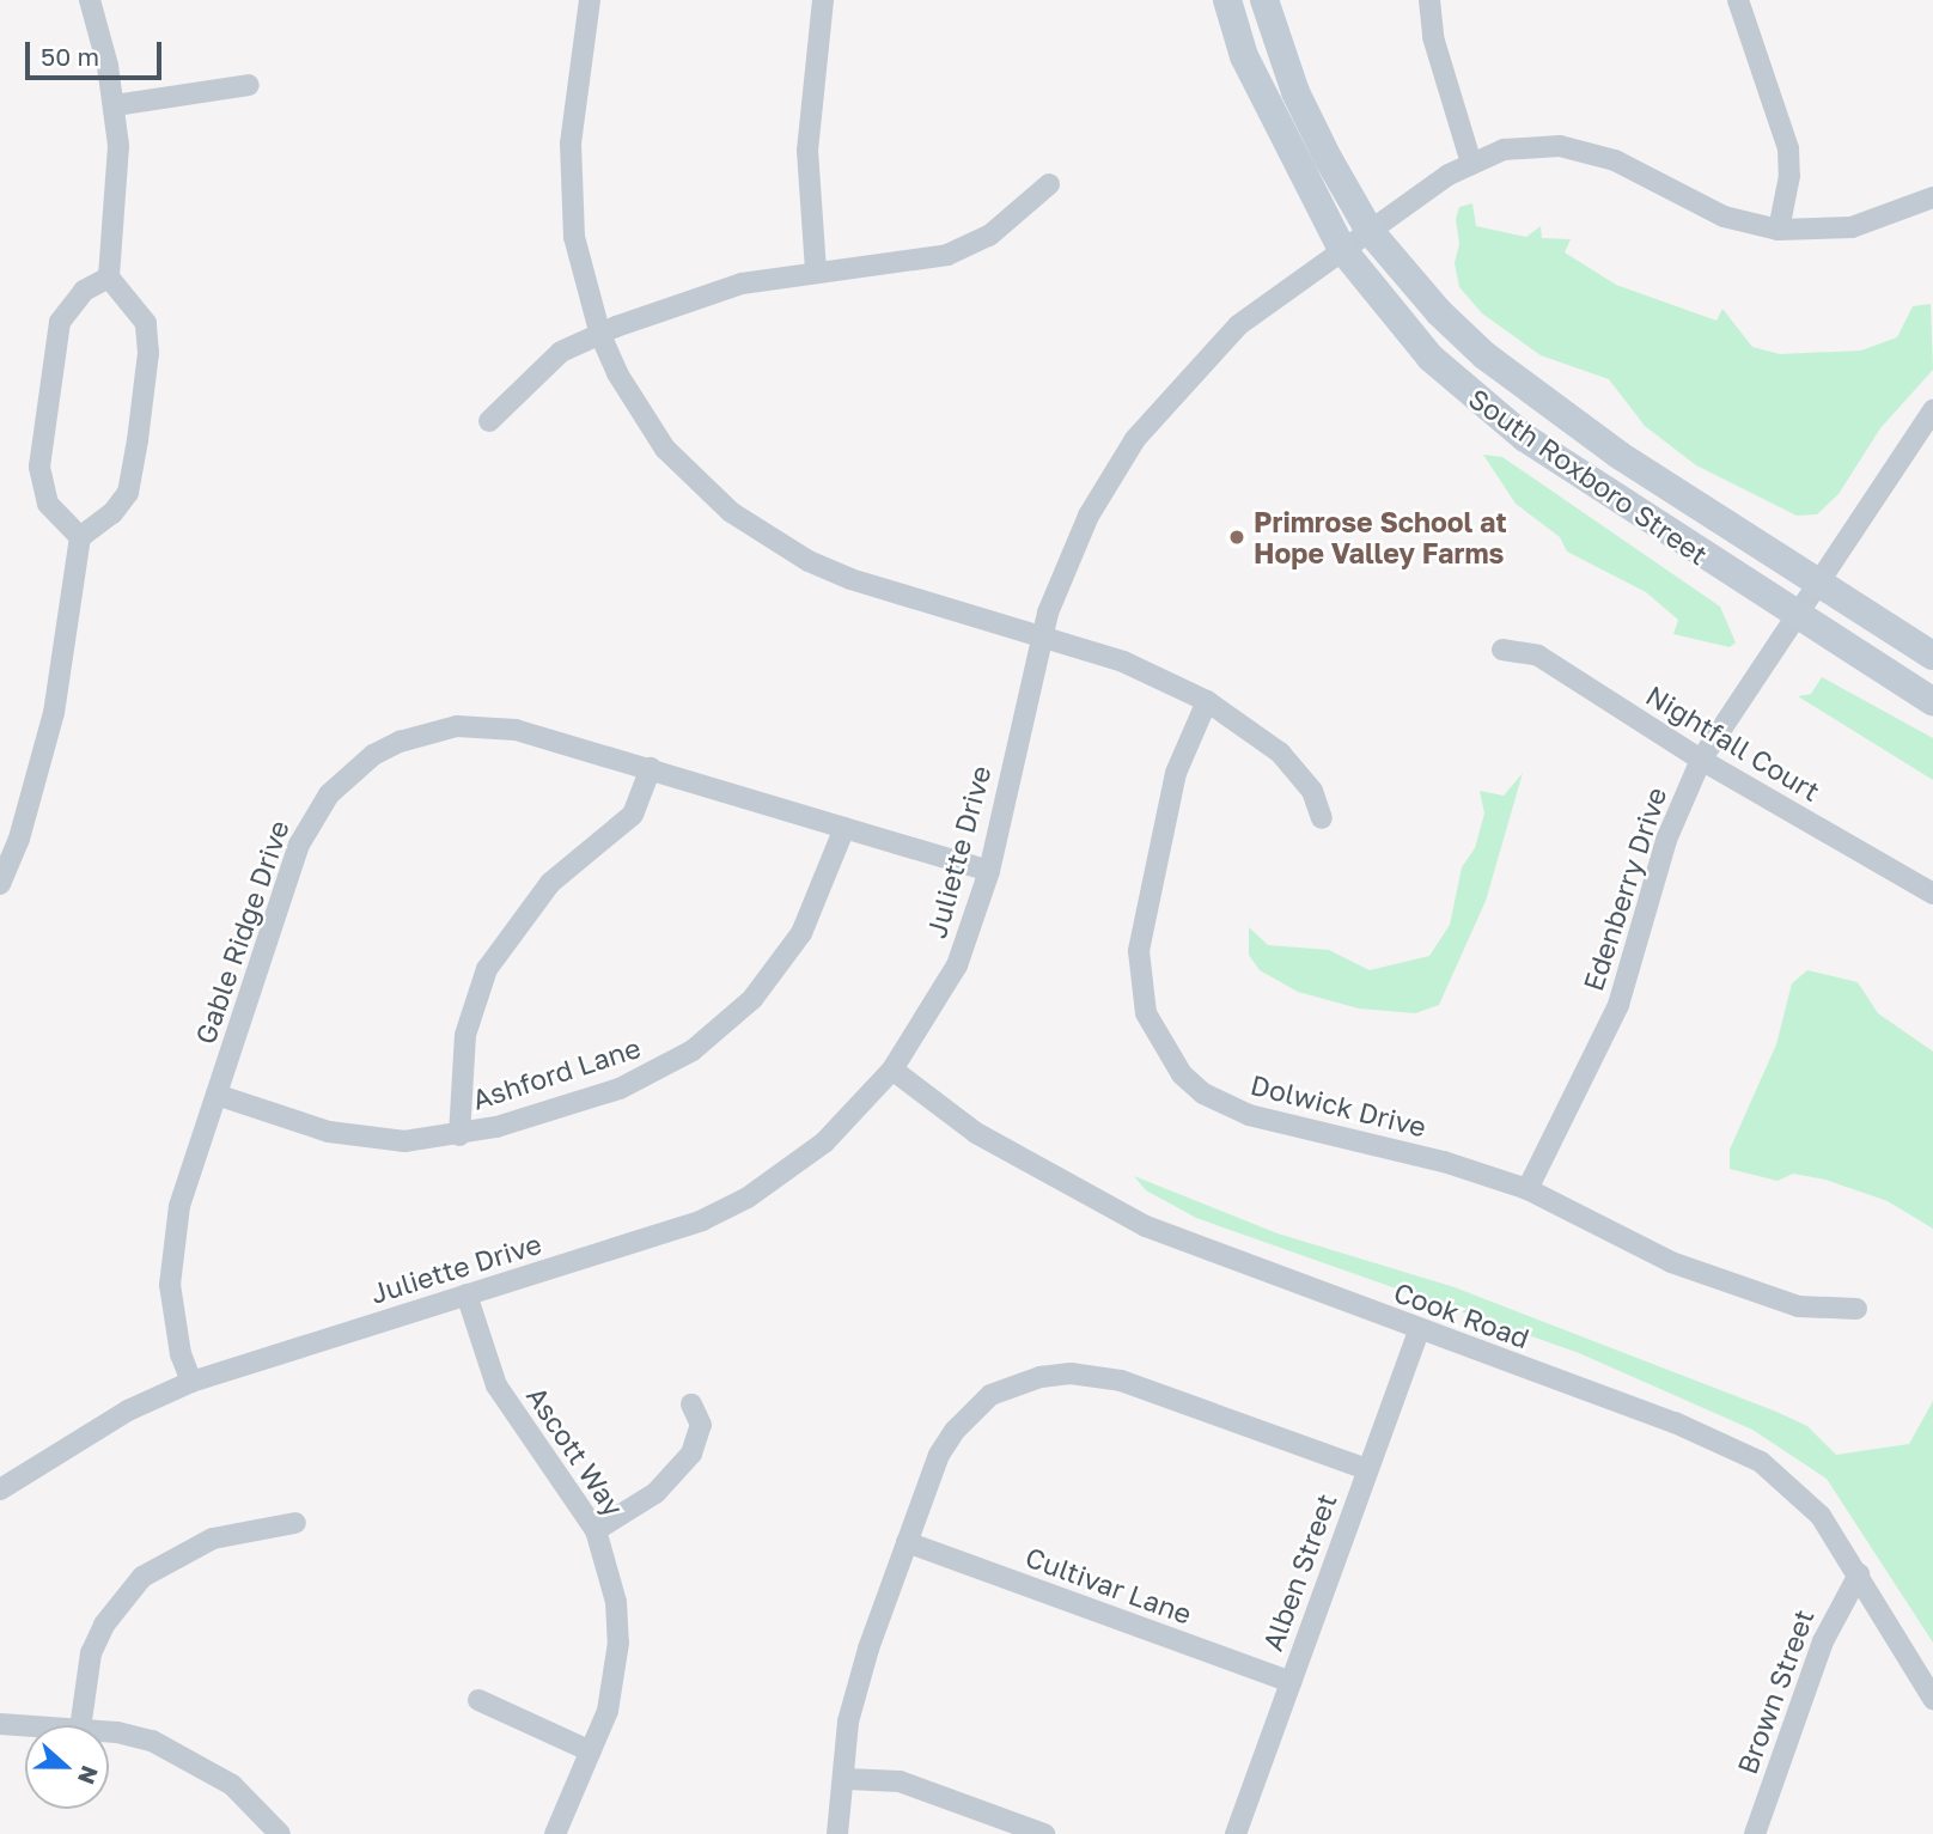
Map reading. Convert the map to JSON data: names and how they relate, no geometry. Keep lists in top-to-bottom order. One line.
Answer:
{"streets":{"street":["South Roxboro Street","Nightfall Court","Juliette Drive","Edenberry Drive","Gable Ridge Drive","Ashford Lane","Dolwick Drive","Cook Road","Ascott Way","Alben Street","Cultivar Lane","Brown Street"]},"crossings":[["South Roxboro Street","Juliette Drive"],["South Roxboro Street","Edenberry Drive"],["Nightfall Court","Edenberry Drive"],["Juliette Drive","Gable Ridge Drive"],["Juliette Drive","Cook Road"],["Juliette Drive","Ascott Way"],["Edenberry Drive","Dolwick Drive"],["Gable Ridge Drive","Ashford Lane"],["Cook Road","Alben Street"],["Cook Road","Brown Street"],["Alben Street","Cultivar Lane"]],"places":["Primrose School at Hope Valley Farms"],"scale_bar":"50 m","north":"right"}
